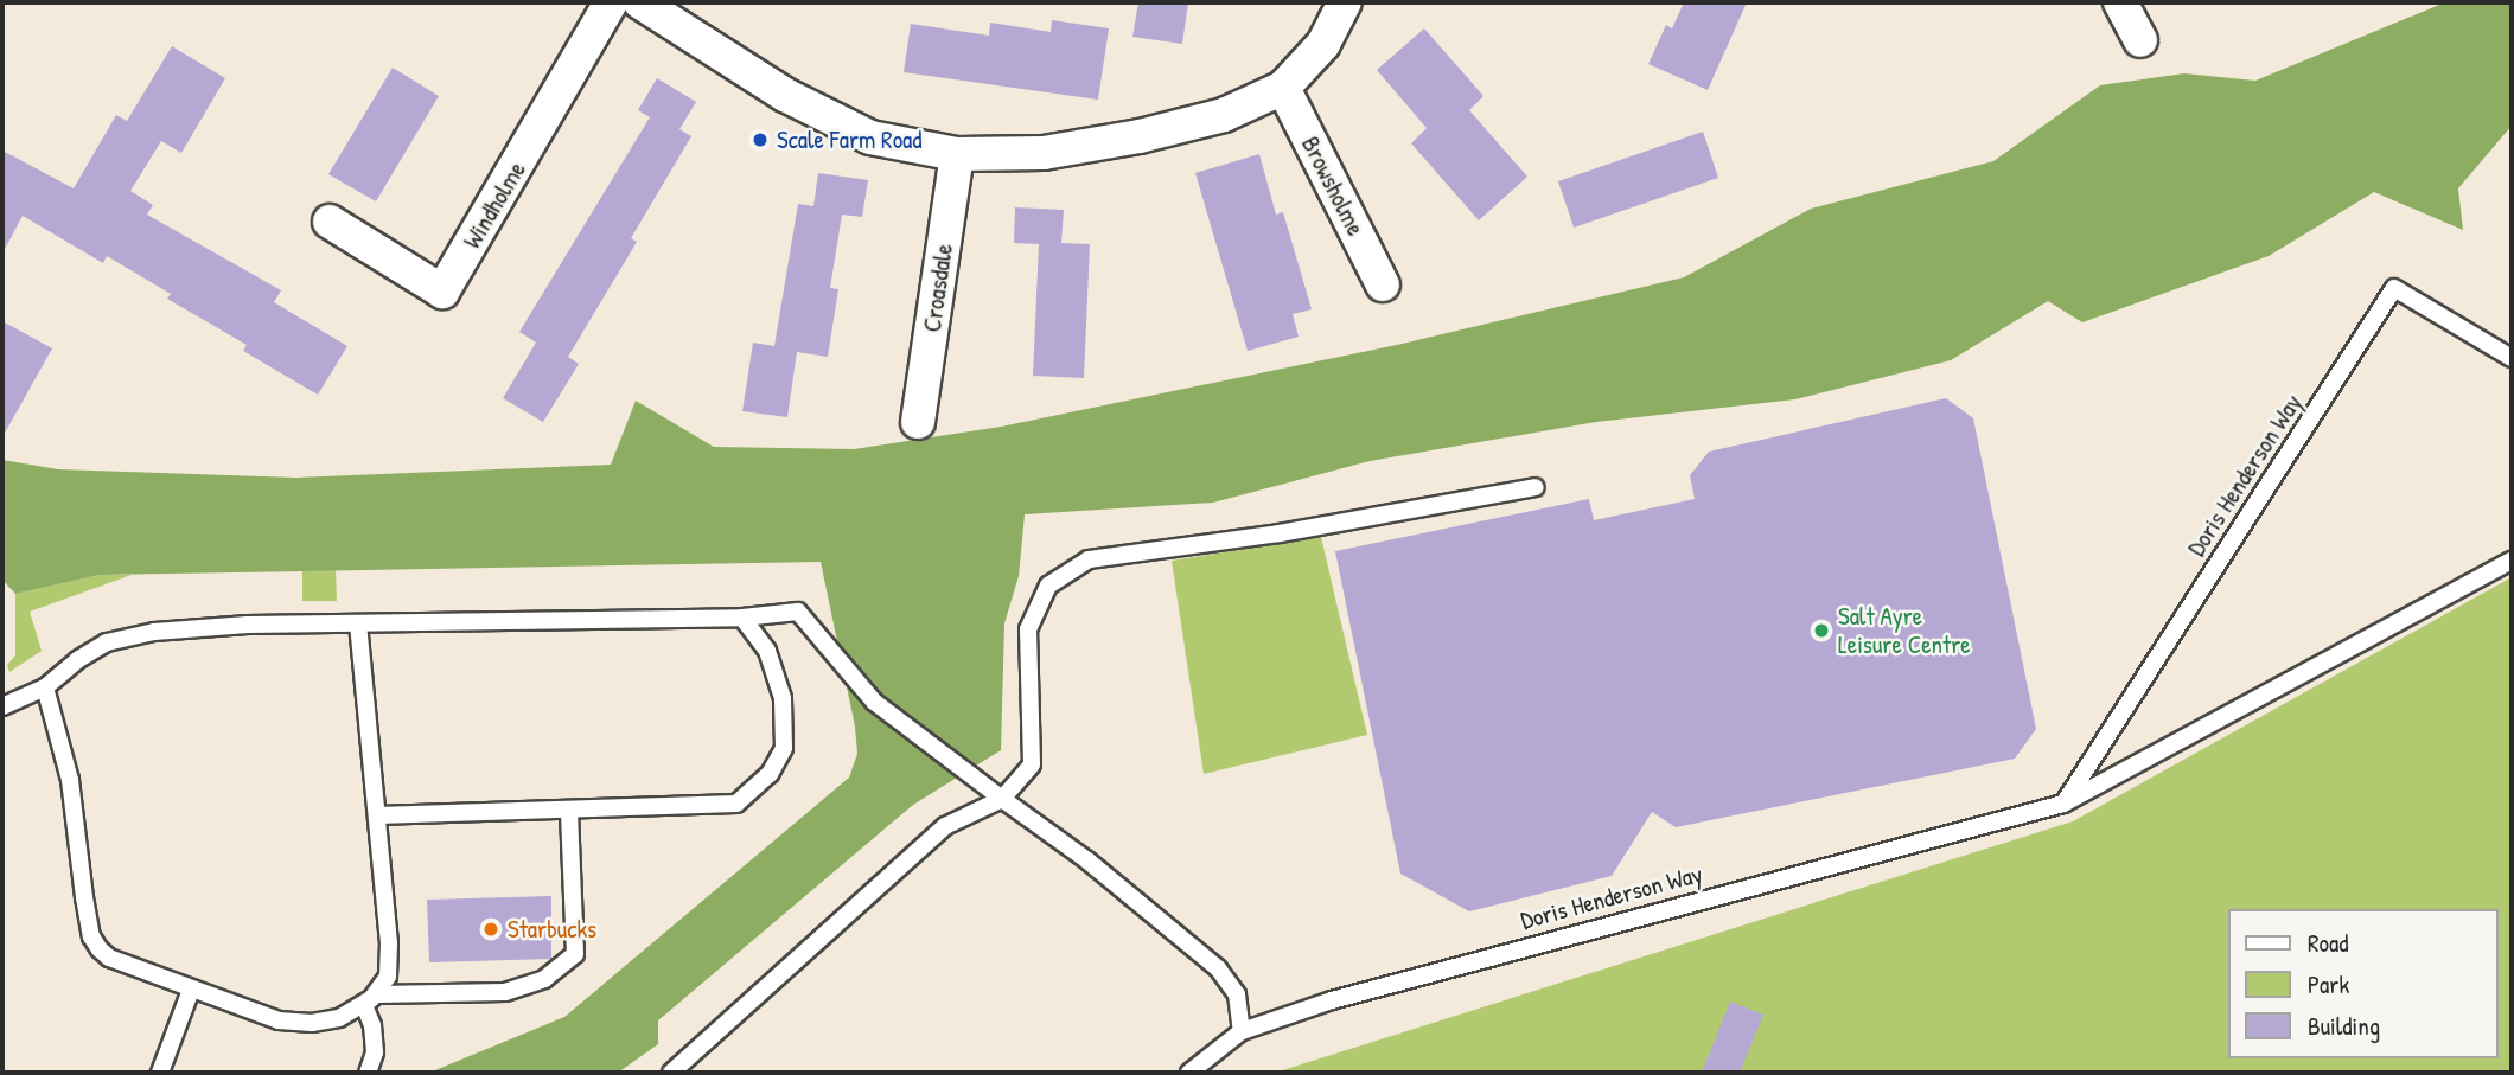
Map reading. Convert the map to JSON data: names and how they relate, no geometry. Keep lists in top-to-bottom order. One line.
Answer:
{"streets":{"street":["Browsholme","Windholme","Croasdale"],"lane":["Doris Henderson Way"]},"places":["Scale Farm Road","Salt Ayre Leisure Centre","Starbucks"],"legend":["Road","Park","Building"]}
